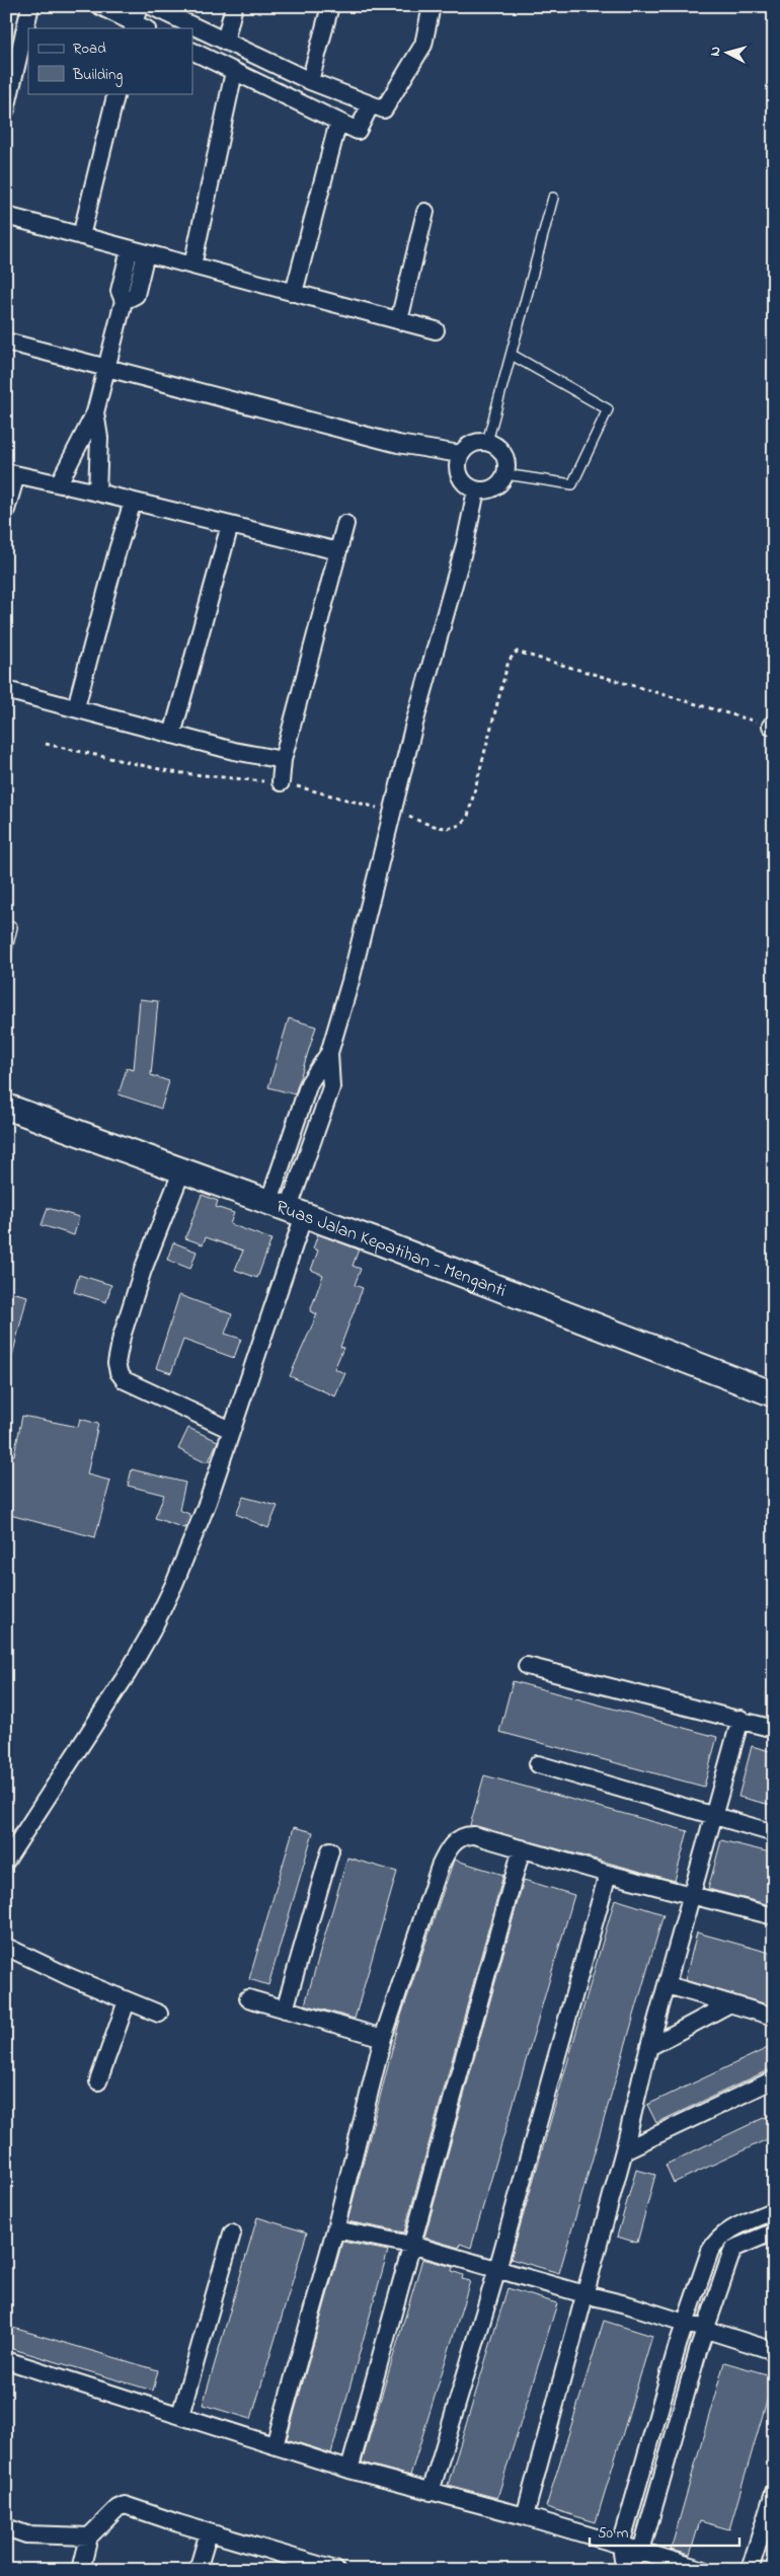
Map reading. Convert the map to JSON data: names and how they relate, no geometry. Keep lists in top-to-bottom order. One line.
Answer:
{"streets":{"main road":["Ruas Jalan Kepatihan - Menganti"]},"legend":["Road","Building"],"scale_bar":"50 m","north":"left"}
